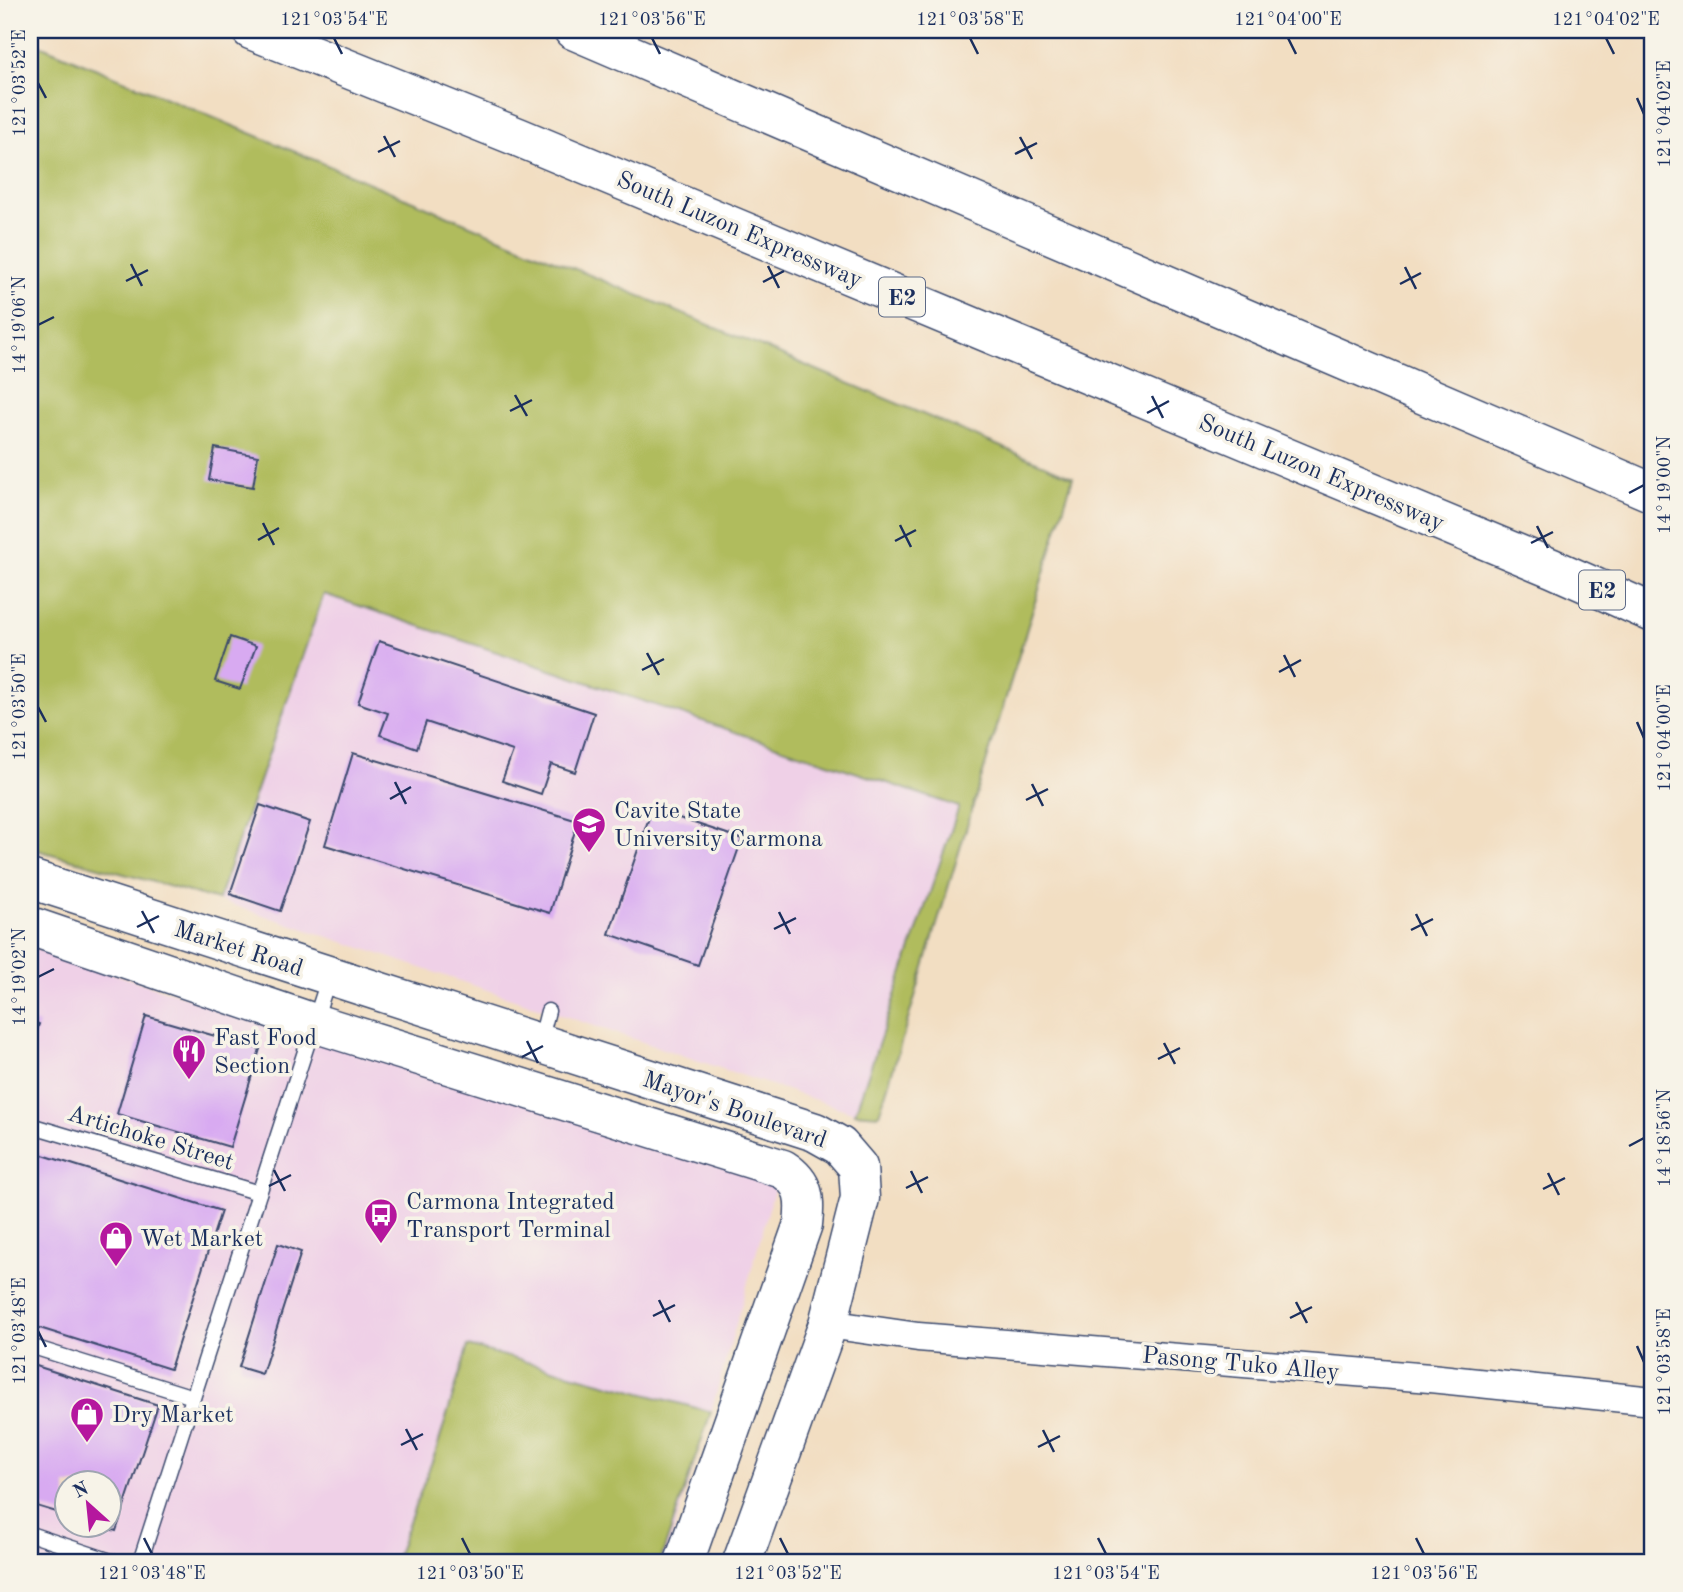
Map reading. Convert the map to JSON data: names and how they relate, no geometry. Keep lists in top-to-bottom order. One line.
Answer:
{"streets":{"main road":["South Luzon Expressway","E2","Market Road","Mayor's Boulevard"],"street":["Pasong Tuko Alley"],"lane":["Artichoke Street"]},"crossings":[["Market Road","Mayor's Boulevard"],["Mayor's Boulevard","Pasong Tuko Alley"]],"places":{"school or university":["Cavite State University Carmona"],"restaurant":["Fast Food Section"],"bus stop":["Carmona Integrated Transport Terminal"],"shop":["Wet Market","Dry Market"]},"north":"top left","coordinates":["121°03'54\"E","121°03'56\"E","121°03'58\"E","121°04'00\"E","121°04'02\"E","121°03'52\"E","14°19'06\"N","14°19'00\"N","121°03'50\"E","14°19'02\"N","14°18'56\"N","121°03'48\"E"]}
